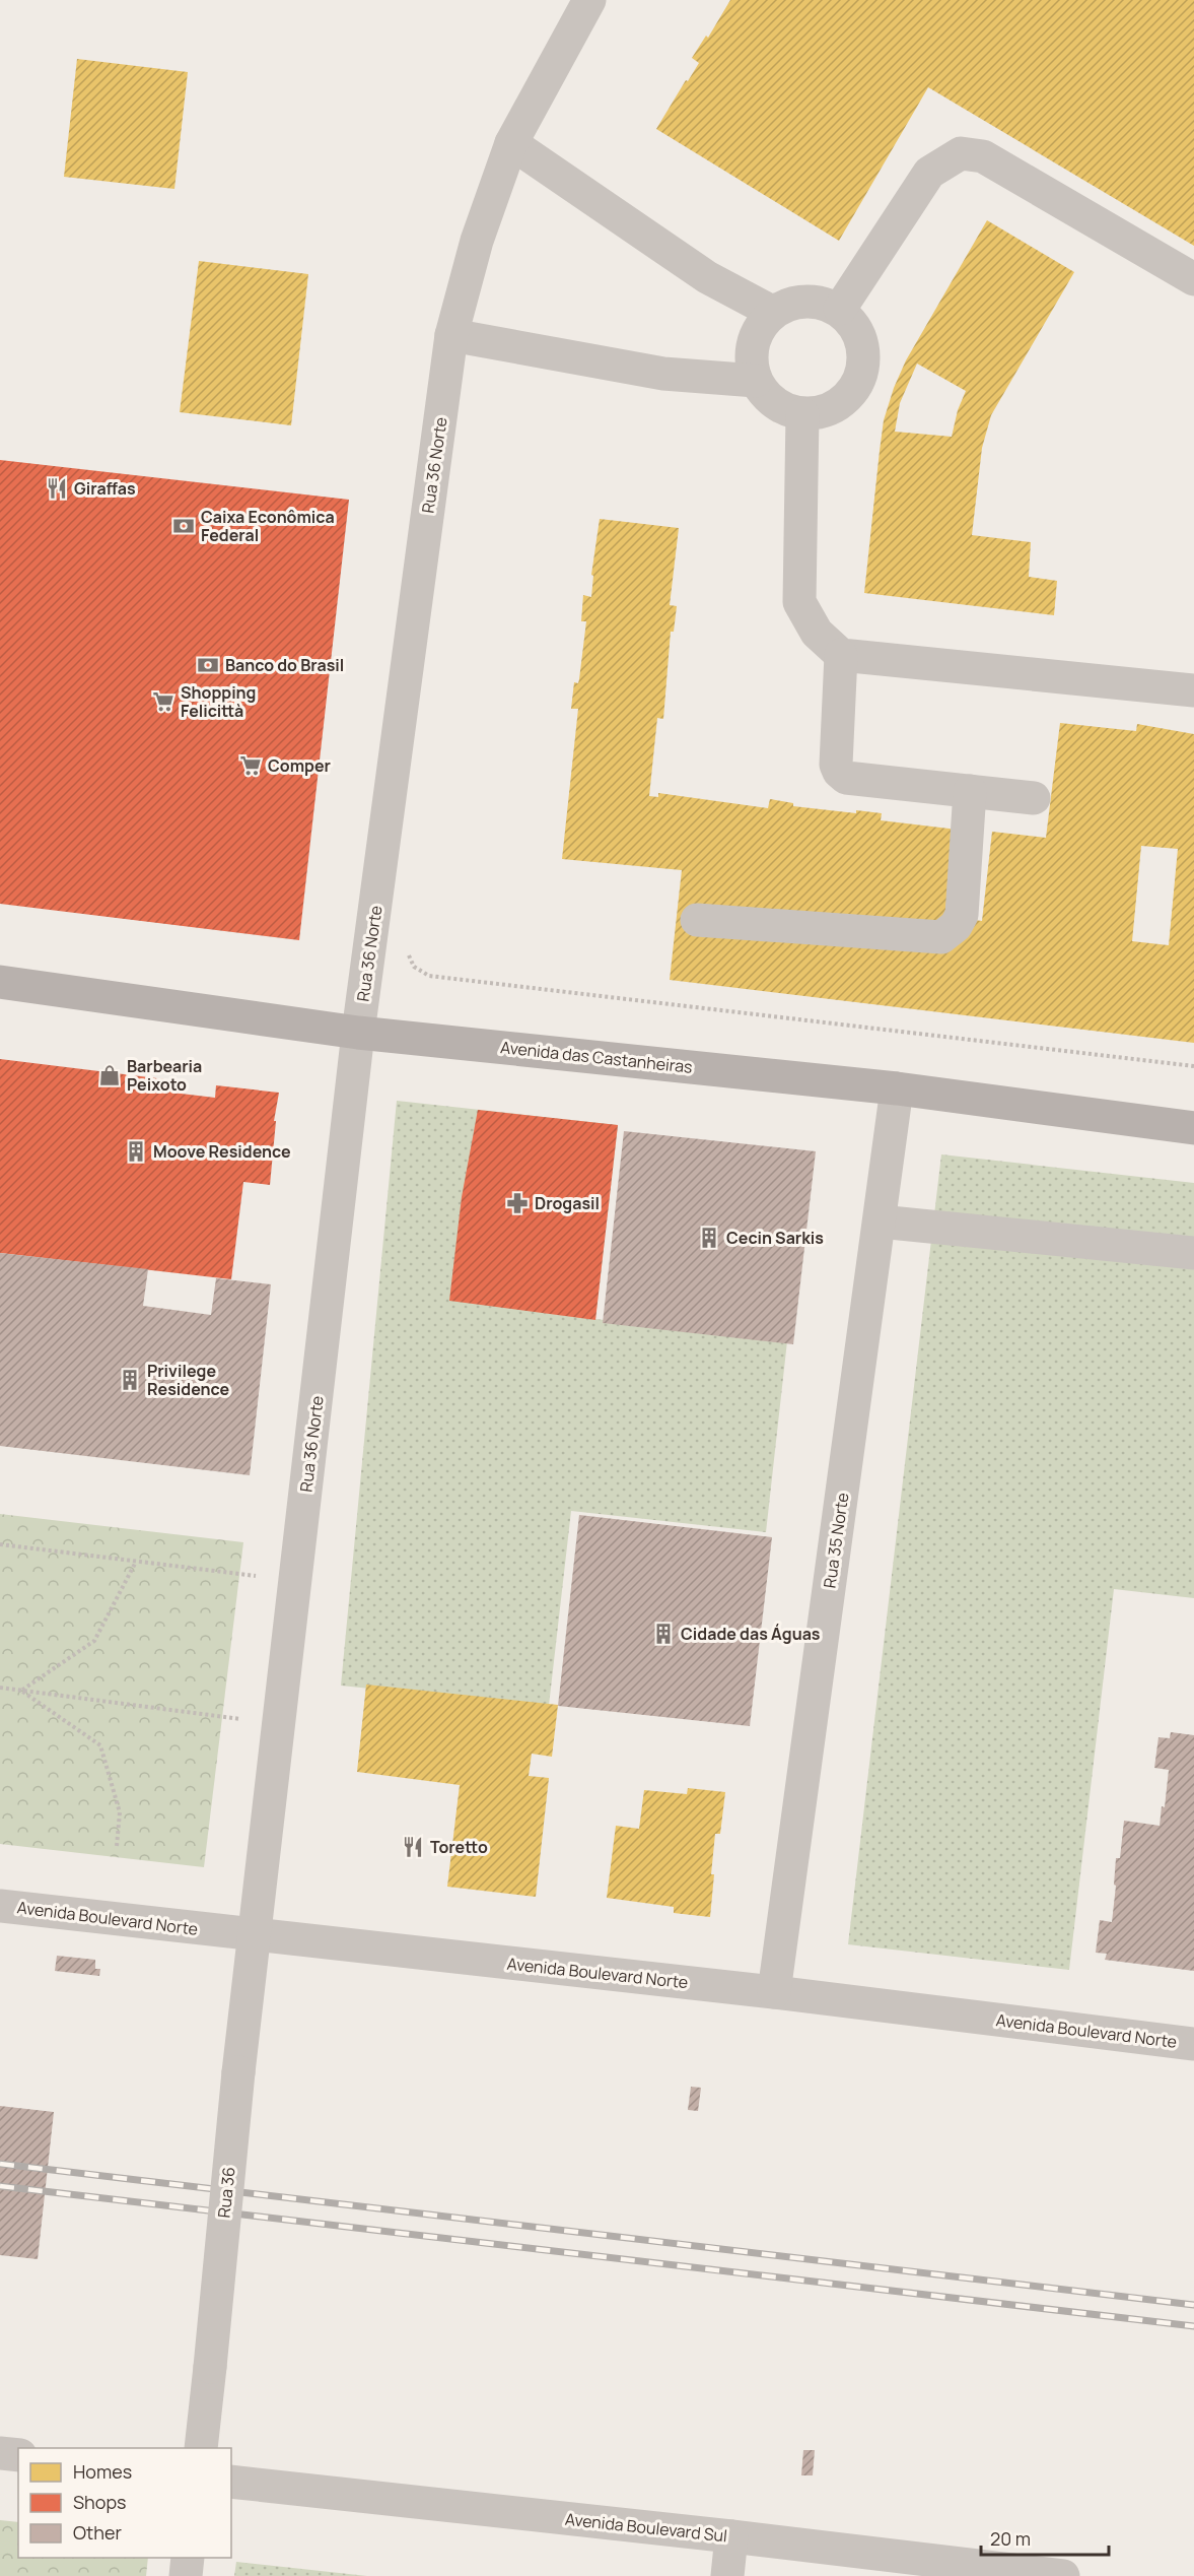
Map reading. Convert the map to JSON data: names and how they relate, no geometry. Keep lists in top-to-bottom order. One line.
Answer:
{"streets":{"main road":["Avenida das Castanheiras"],"street":["Rua 36 Norte","Rua 35 Norte","Avenida Boulevard Norte","Rua 36","Avenida Boulevard Sul"]},"crossings":[["Rua 36 Norte","Avenida das Castanheiras"],["Rua 36 Norte","Avenida Boulevard Norte"],["Rua 36 Norte","Rua 36"],["Avenida das Castanheiras","Rua 35 Norte"],["Rua 35 Norte","Avenida Boulevard Norte"],["Avenida Boulevard Norte","Rua 36"]],"places":{"restaurant":["Giraffas","Toretto"],"bank":["Caixa Econômica Federal","Banco do Brasil"],"supermarket":["Shopping Felicittà","Comper"],"shop":["Barbearia Peixoto"],"building":["Moove Residence","Cecin Sarkis","Privilege Residence","Cidade das Águas"],"pharmacy":["Drogasil"]},"legend":["Homes","Shops","Other"],"scale_bar":"20 m"}
